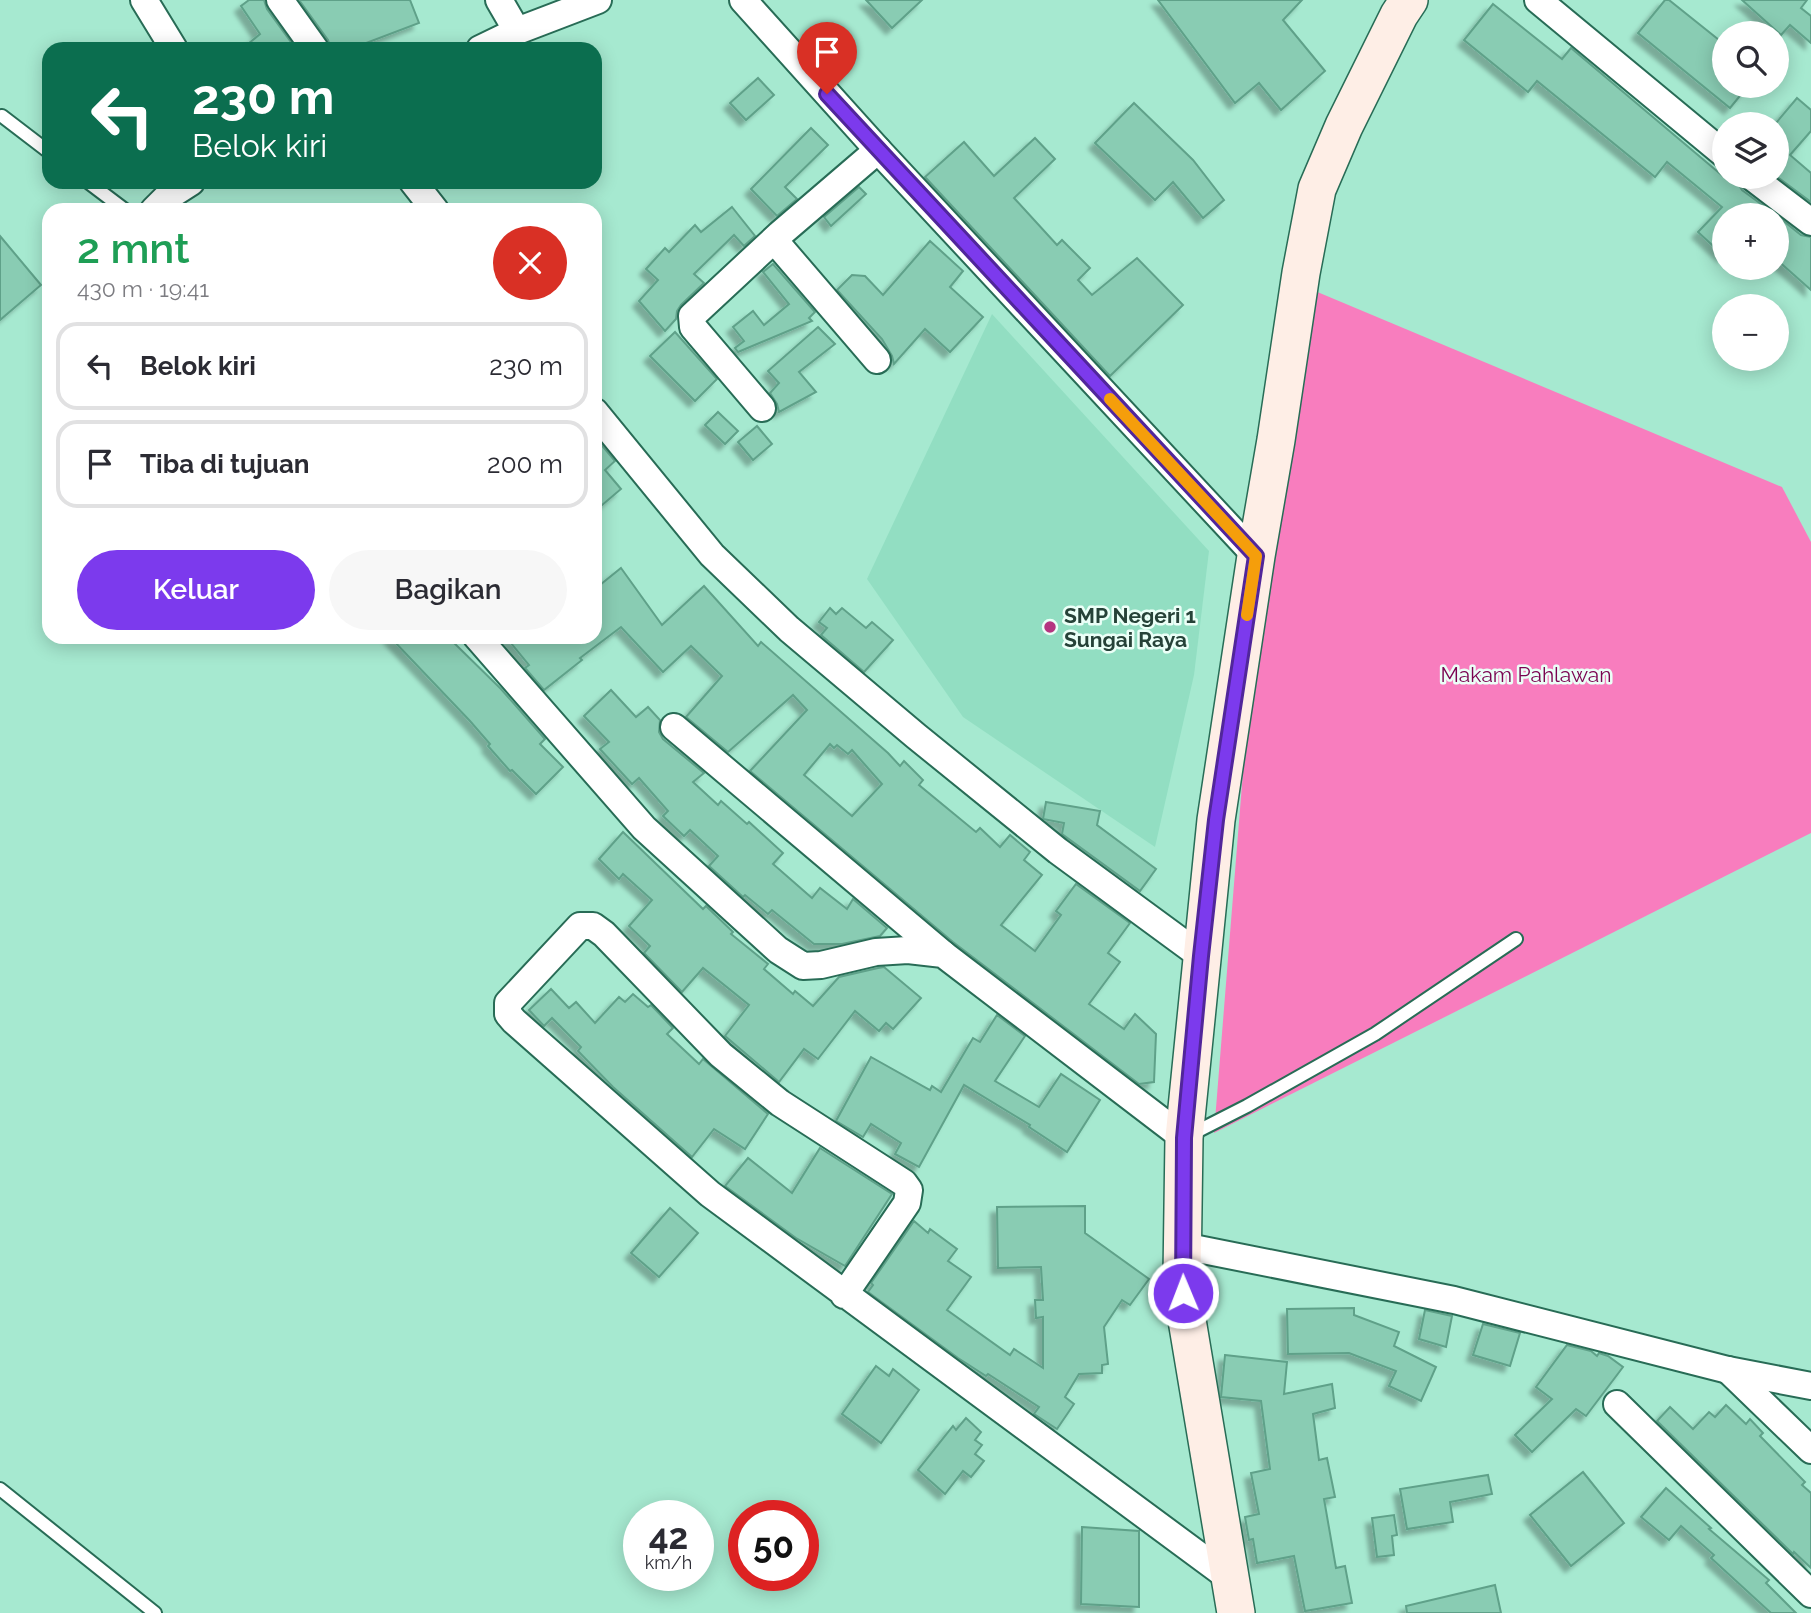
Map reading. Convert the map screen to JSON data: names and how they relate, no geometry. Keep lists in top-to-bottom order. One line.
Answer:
{"parks":["Makam Pahlawan"],"places":["SMP Negeri 1 Sungai Raya"],"page":{"map_buttons":["+","−"],"turn":["230 m","Belok kiri"],"heading":["2 mnt","430 m · 19:41"],"list":[{"name":"Belok kiri","value":"230 m"},{"name":"Tiba di tujuan","value":"200 m"}],"buttons":["Keluar","Bagikan"],"speed":"42 km/h","limit":"50"}}
